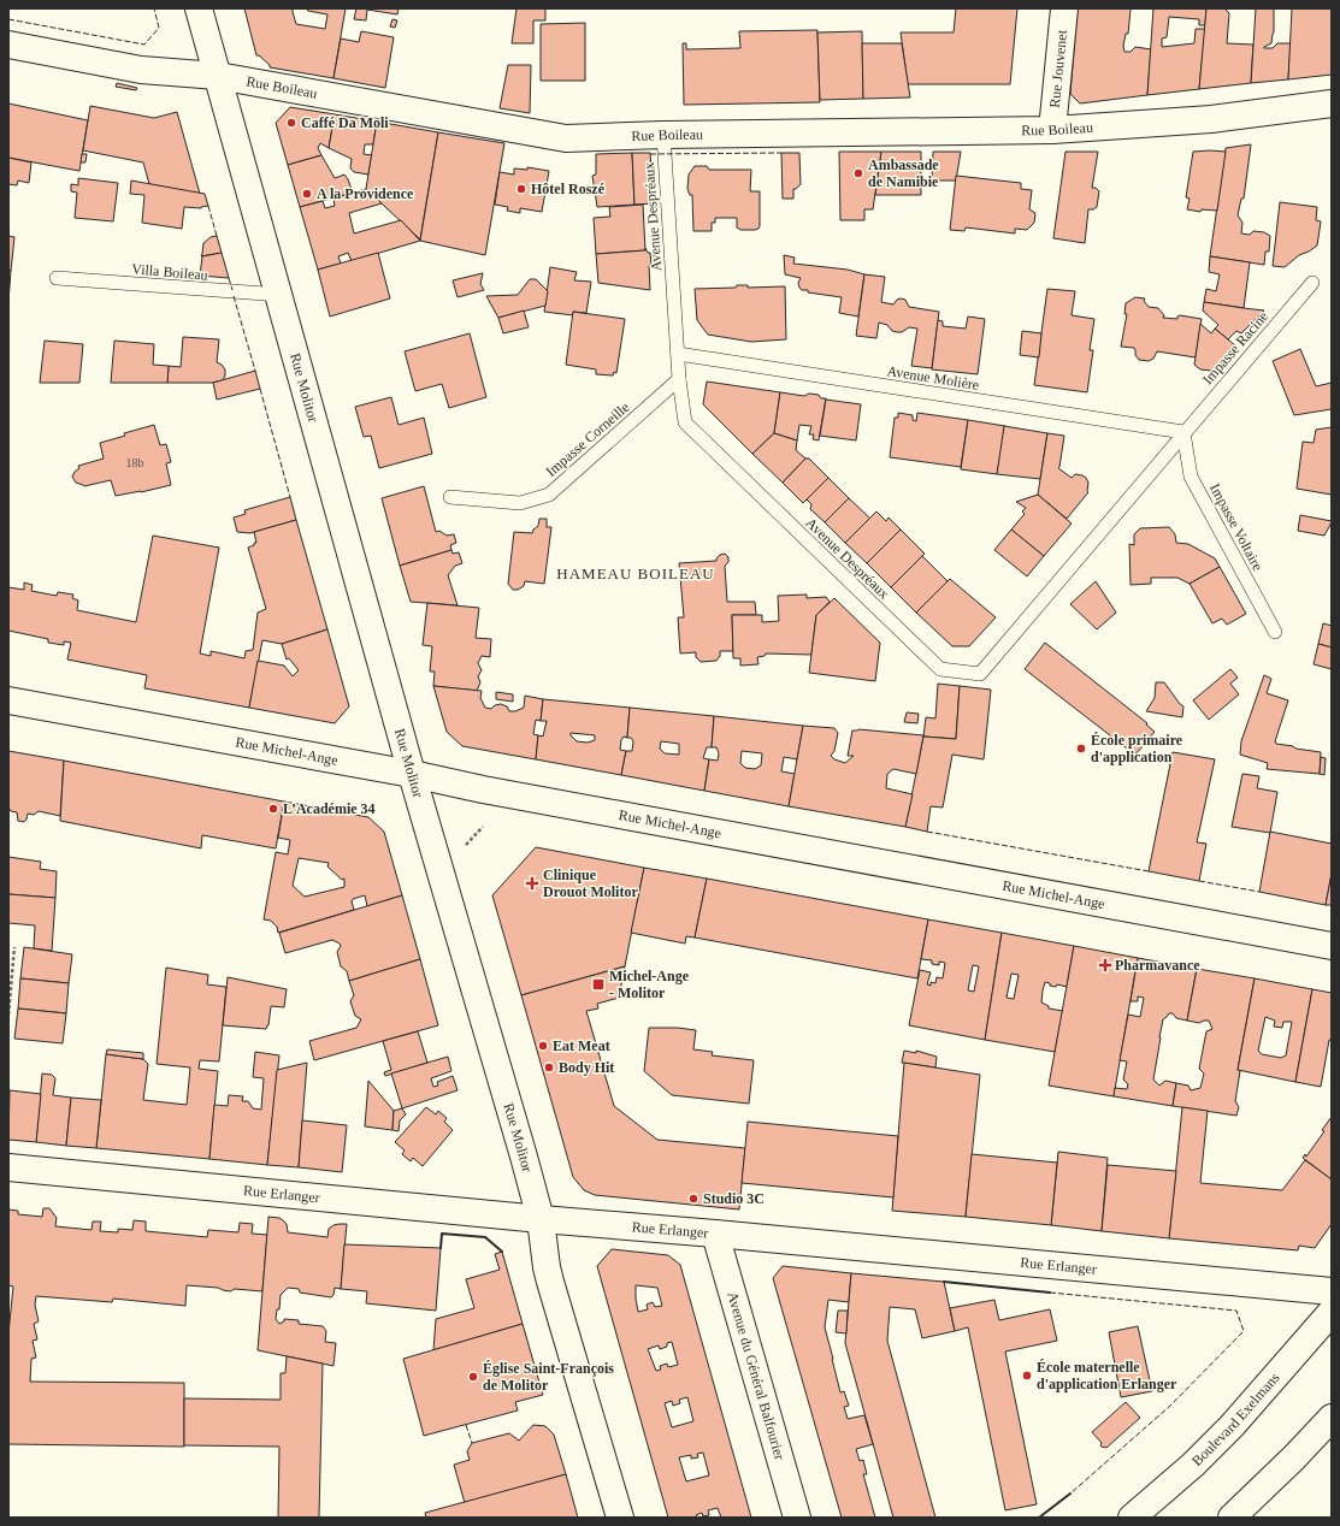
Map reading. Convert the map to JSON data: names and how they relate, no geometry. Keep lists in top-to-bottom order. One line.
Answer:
{"streets":{"street":["Rue Jouvenet","Rue Boileau","Rue Molitor","Rue Michel-Ange","Rue Erlanger","Avenue du Général Balfourier","Boulevard Exelmans"],"lane":["Avenue Despréaux","Villa Boileau","Impasse Racine","Avenue Molière","Impasse Corneille","Impasse Voltaire"]},"crossings":[["Rue Jouvenet","Rue Boileau"],["Rue Boileau","Avenue Despréaux"],["Rue Boileau","Rue Molitor"],["Avenue Despréaux","Impasse Racine"],["Avenue Despréaux","Avenue Molière"],["Avenue Despréaux","Impasse Corneille"],["Avenue Despréaux","Impasse Voltaire"],["Villa Boileau","Rue Molitor"],["Impasse Racine","Avenue Molière"],["Impasse Racine","Impasse Voltaire"],["Avenue Molière","Impasse Voltaire"],["Rue Molitor","Rue Michel-Ange"],["Rue Molitor","Rue Erlanger"],["Rue Erlanger","Avenue du Général Balfourier"]],"districts":["HAMEAU BOILEAU"],"places":{"other":["Caffé Da Moli","Ambassade de Namibie","Hôtel Roszé","A la Providence","École primaire d'application","L’Académie 34","Eat Meat","Body Hit","Studio 3C","École maternelle d'application Erlanger","Église Saint-François de Molitor"],"health":["Clinique Drouot Molitor","Pharmavance"],"transit":["Michel-Ange - Molitor"]},"house_numbers":["18b"]}
